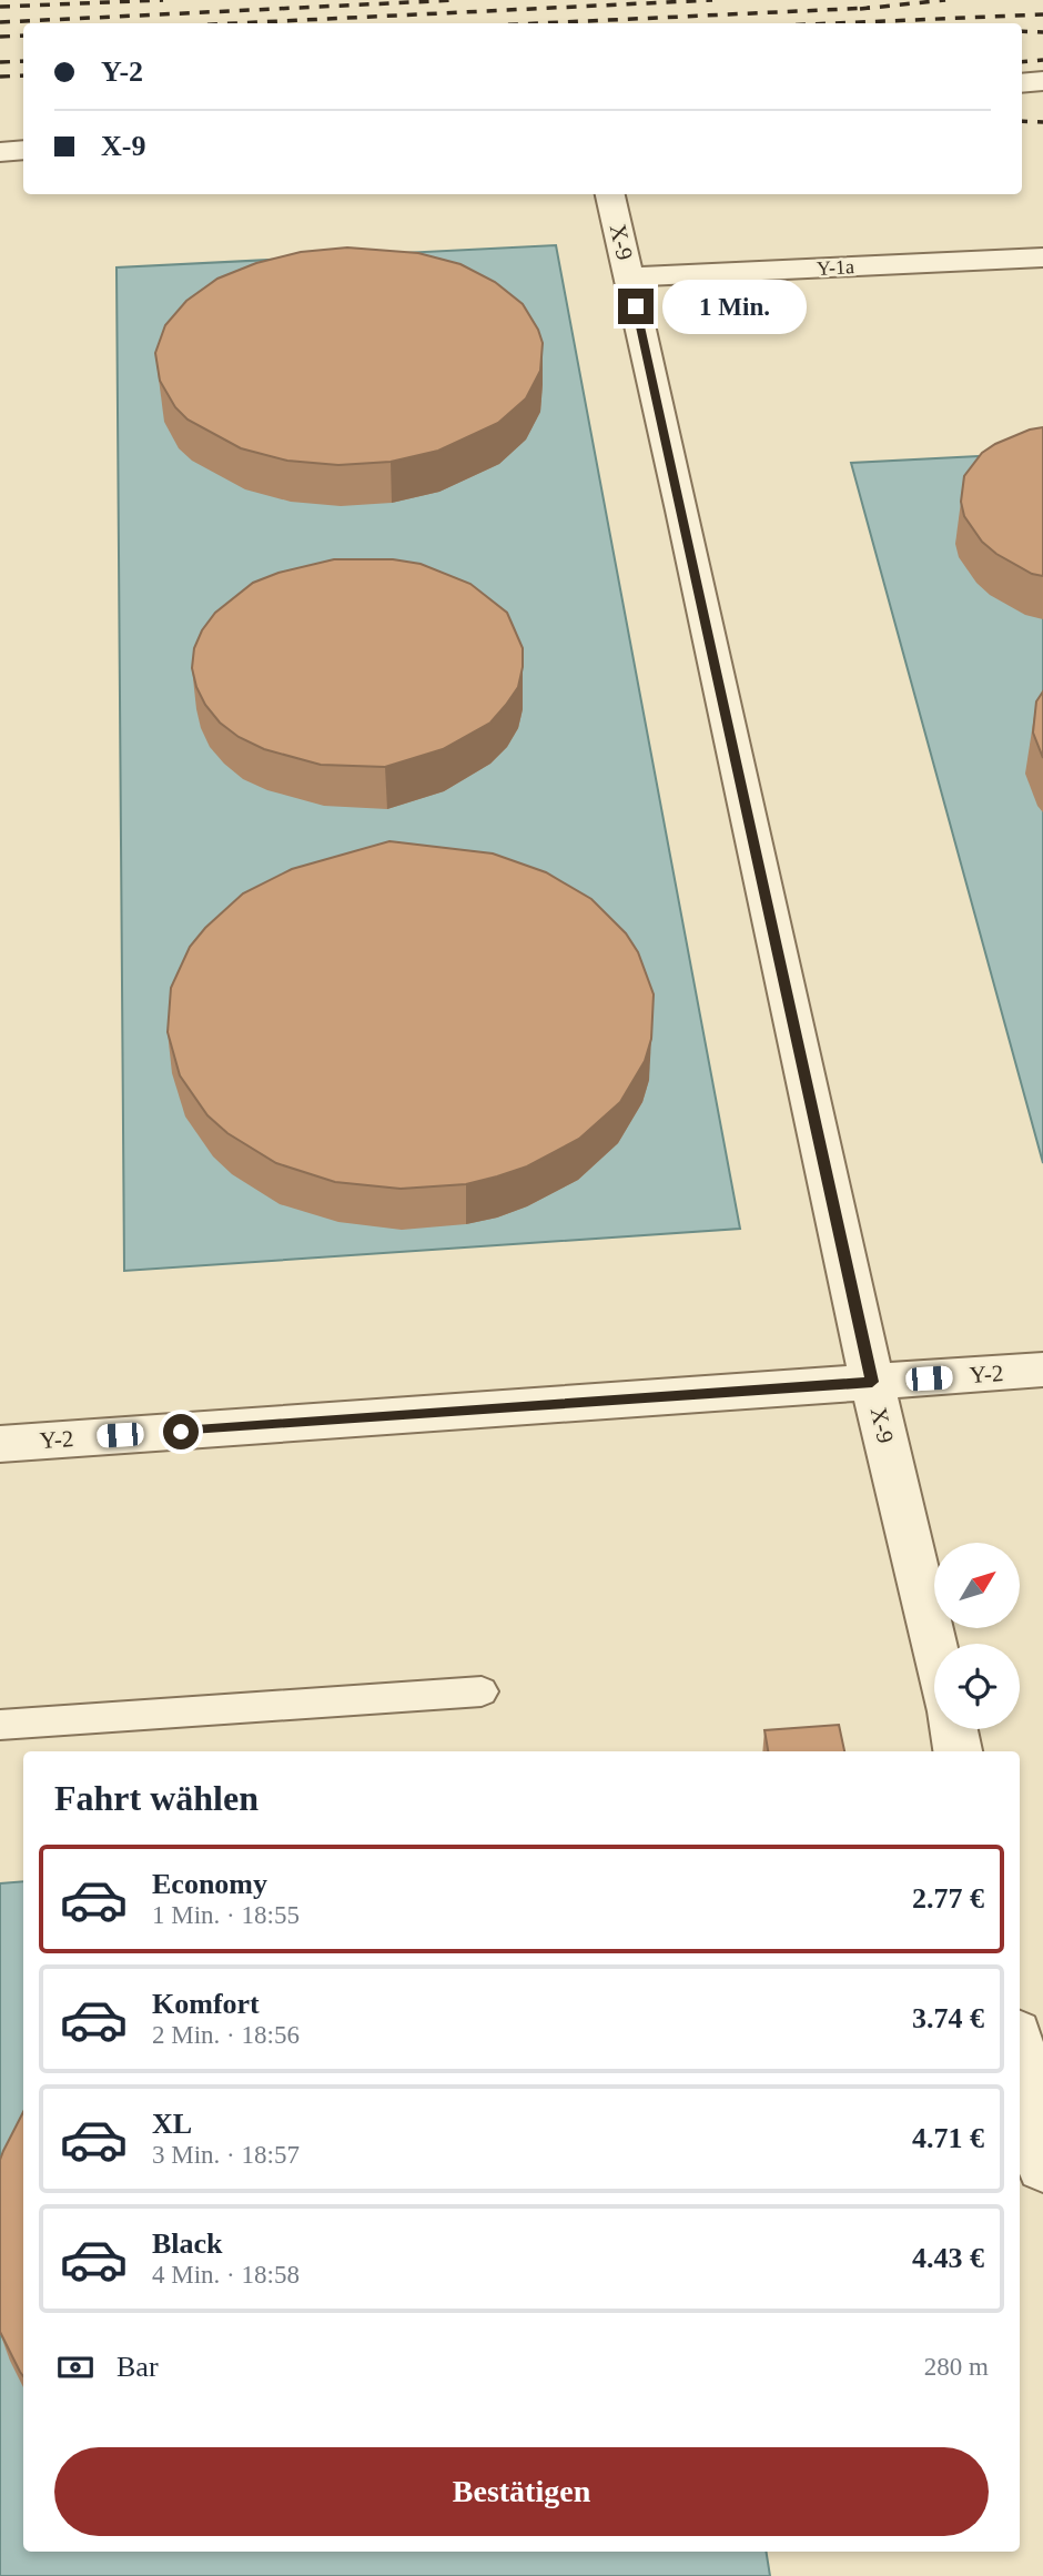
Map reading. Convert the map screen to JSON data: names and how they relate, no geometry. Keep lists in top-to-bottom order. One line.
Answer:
{"streets":{"street":["X-9","Y-1a","Y-2"]},"crossings":[["X-9","Y-1a"],["X-9","Y-2"]],"north":"top right","page":{"banner":["Y-2","X-9"],"bubble":"1 Min.","heading":"Fahrt wählen","list":[{"name":"Economy","note":"1 Min. · 18:55","value":"2.77 €"},{"name":"Komfort","note":"2 Min. · 18:56","value":"3.74 €"},{"name":"XL","note":"3 Min. · 18:57","value":"4.71 €"},{"name":"Black","note":"4 Min. · 18:58","value":"4.43 €"}],"pay":["Bar","280 m"],"buttons":"Bestätigen"}}
